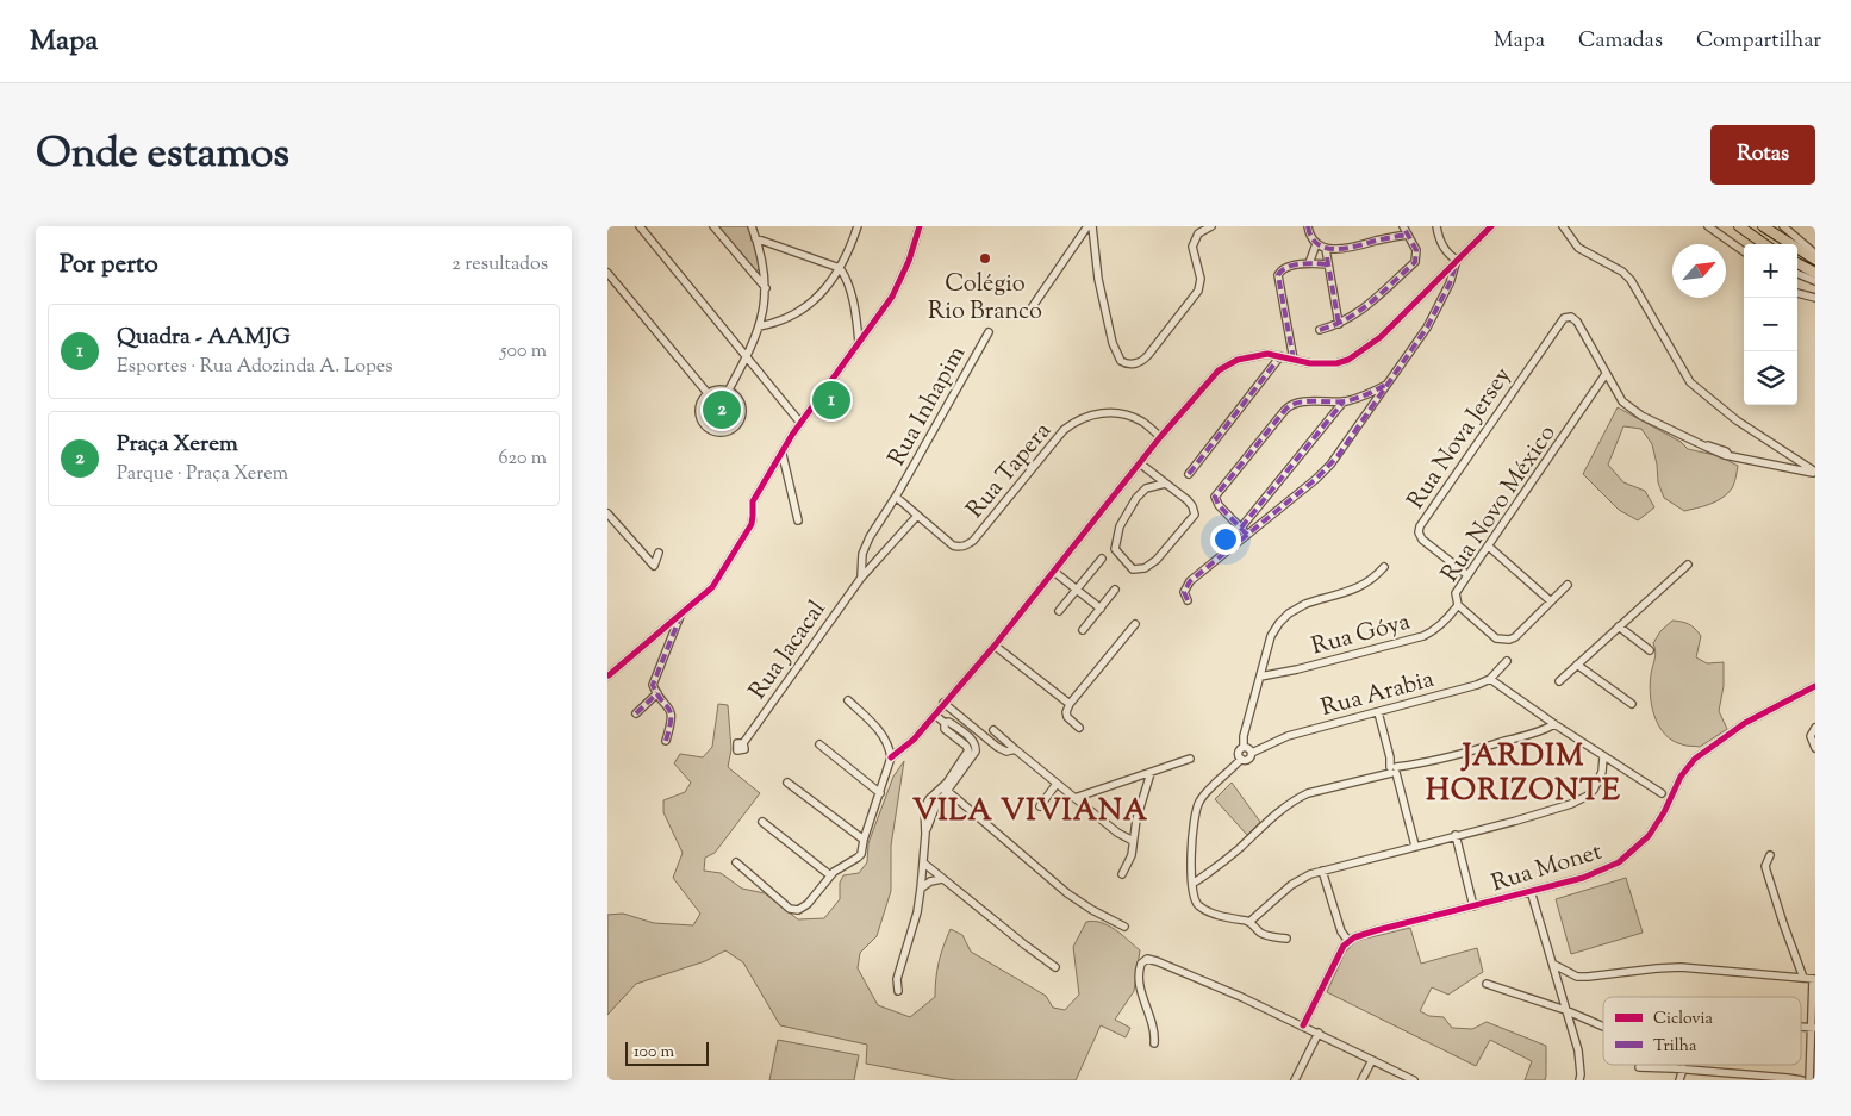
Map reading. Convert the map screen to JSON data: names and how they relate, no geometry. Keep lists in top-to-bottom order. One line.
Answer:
{"streets":{"street":["Rua Inhapim","Rua Nova Jersey","Rua Tapera","Rua Novo México","Rua Góya","Rua Jacacal","Rua Arabia","Rua Monet"]},"crossings":[["Rua Inhapim","Rua Tapera"],["Rua Inhapim","Rua Jacacal"],["Rua Nova Jersey","Rua Novo México"],["Rua Tapera","Rua Jacacal"],["Rua Novo México","Rua Góya"]],"districts":["JARDIM HORIZONTE","VILA VIVIANA"],"places":["Colégio Rio Branco"],"legend":["Ciclovia","Trilha"],"scale_bar":"100 m","north":"top right","page":{"header":"Mapa","nav":["Mapa","Camadas","Compartilhar"],"title":"Onde estamos","buttons":"Rotas","heading":["Por perto","2 resultados"],"map_buttons":["+","−"],"list":[{"mark":"1","name":"Quadra - AAMJG","note":"Esportes · Rua Adozinda A. Lopes","value":"500 m"},{"mark":"2","name":"Praça Xerem","note":"Parque · Praça Xerem","value":"620 m"}],"pins":["1","2"],"scale":"100 m"}}
